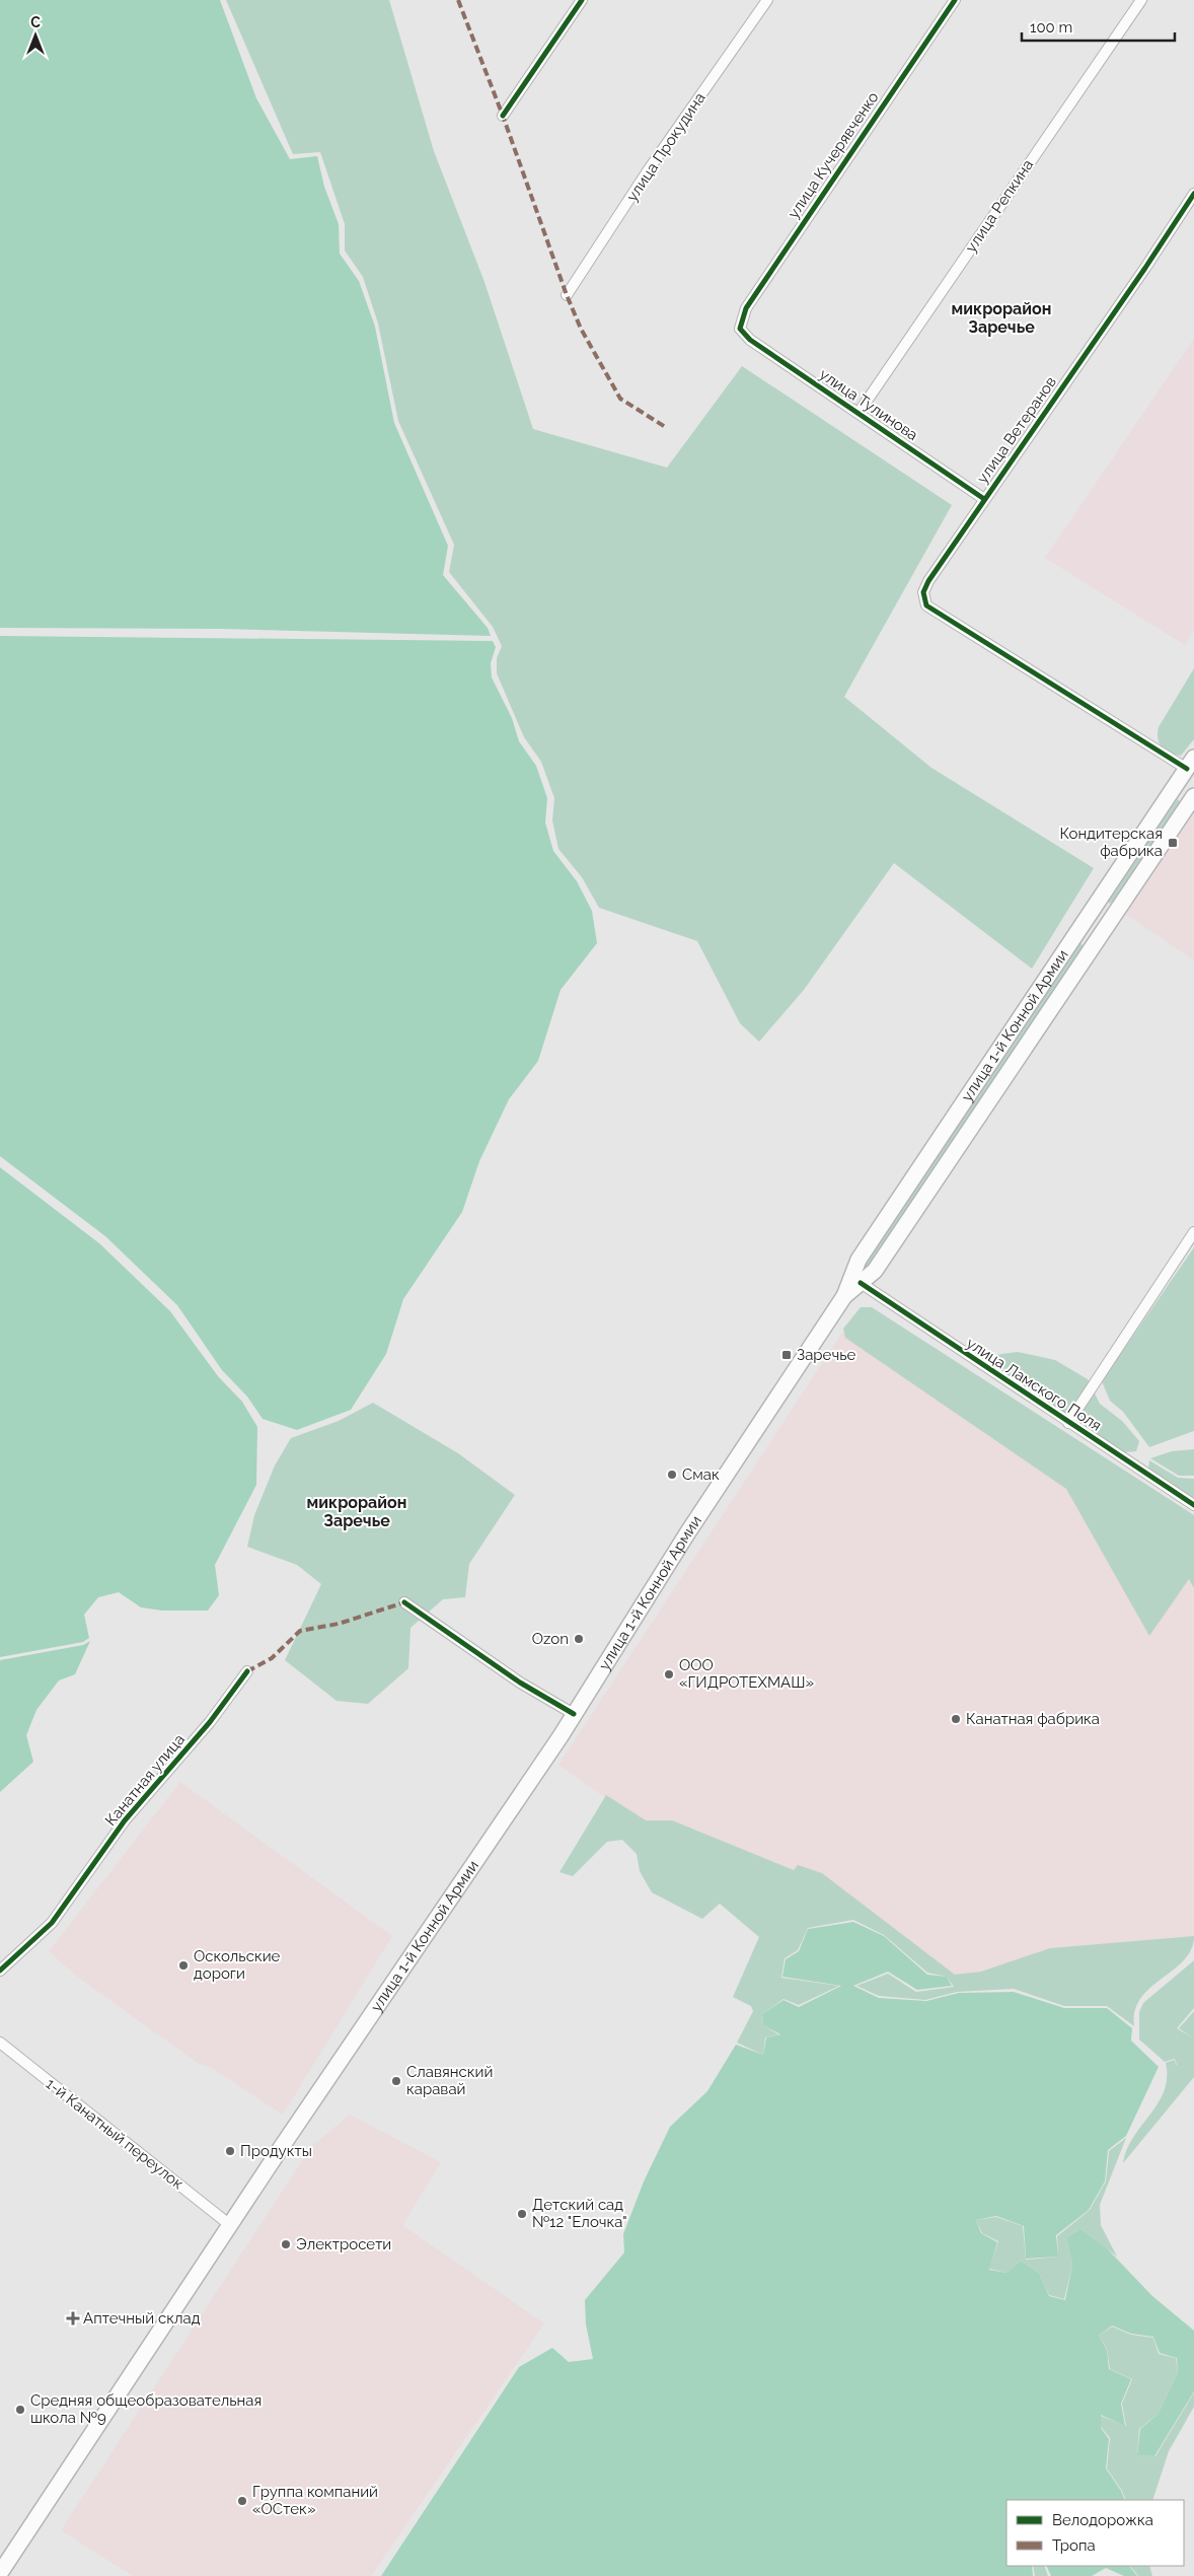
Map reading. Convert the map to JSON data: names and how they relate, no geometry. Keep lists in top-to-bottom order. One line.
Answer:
{"streets":{"main road":["улица 1-й Конной Армии"],"street":["улица Прокудина","улица Кучерявченко","улица Репкина","улица Тулинова","улица Ветеранов","улица Ламского Поля","Канатная улица","1-й Канатный переулок"]},"crossings":[["улица Кучерявченко","улица Тулинова"],["улица Репкина","улица Тулинова"],["улица Тулинова","улица Ветеранов"],["улица Ветеранов","улица 1-й Конной Армии"],["улица 1-й Конной Армии","улица Ламского Поля"],["улица 1-й Конной Армии","1-й Канатный переулок"]],"districts":["микрорайон Заречье","микрорайон Заречье"],"places":{"transit":["Кондитерская фабрика","Заречье"],"other":["Смак","Ozon","ООО «ГИДРОТЕХМАШ»","Канатная фабрика","Оскольские дороги","Славянский каравай","Продукты","Детский сад №12 \"Елочка\"","Электросети","Средняя общеобразовательная школа №9","Группа компаний «ОСтек»"],"health":["Аптечный склад"]},"legend":["Велодорожка","Тропа"],"scale_bar":"100 m","north":"top"}
